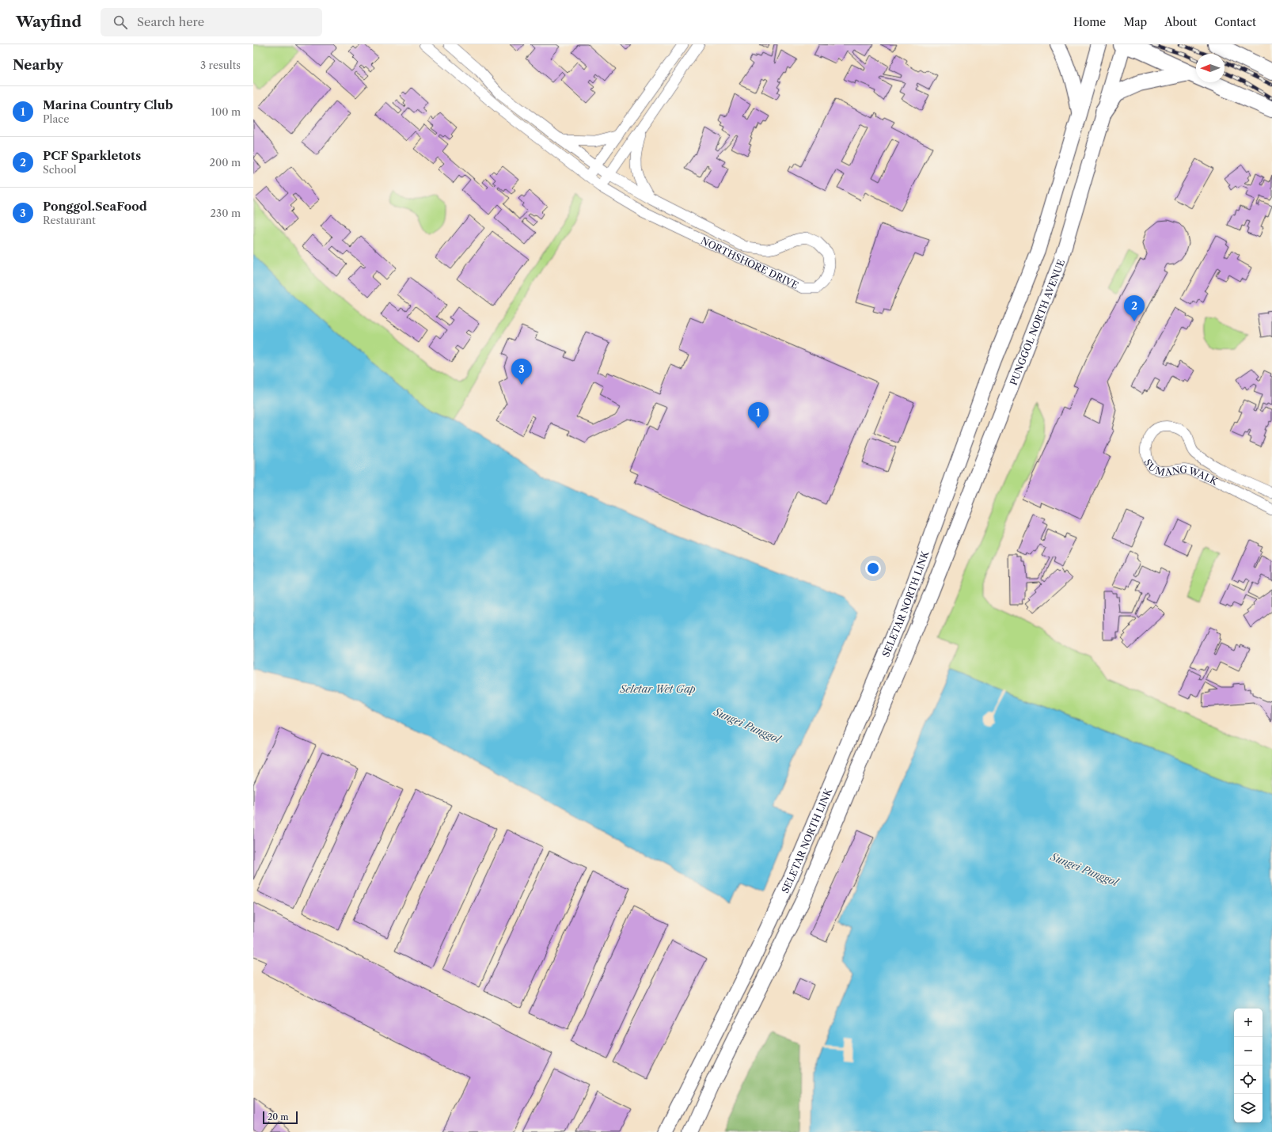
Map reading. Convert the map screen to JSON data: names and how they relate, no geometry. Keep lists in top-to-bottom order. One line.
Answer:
{"streets":{"main road":["PUNGGOL NORTH AVENUE","SELETAR NORTH LINK"],"street":["NORTHSHORE DRIVE","SUMANG WALK"]},"crossings":[["PUNGGOL NORTH AVENUE","SELETAR NORTH LINK"]],"water":["Seletar Wet Gap","Sungei Punggol"],"scale_bar":"20 m","north":"left","page":{"header":"Wayfind","search":"Search here","nav":["Home","Map","About","Contact"],"heading":["Nearby","3 results"],"list":[{"mark":"1","name":"Marina Country Club","note":"Place","value":"100 m"},{"mark":"2","name":"PCF Sparkletots","note":"School","value":"200 m"},{"mark":"3","name":"Ponggol.SeaFood","note":"Restaurant","value":"230 m"}],"pins":["2","3","1"],"map_buttons":["+","−"],"scale":"20 m"}}
